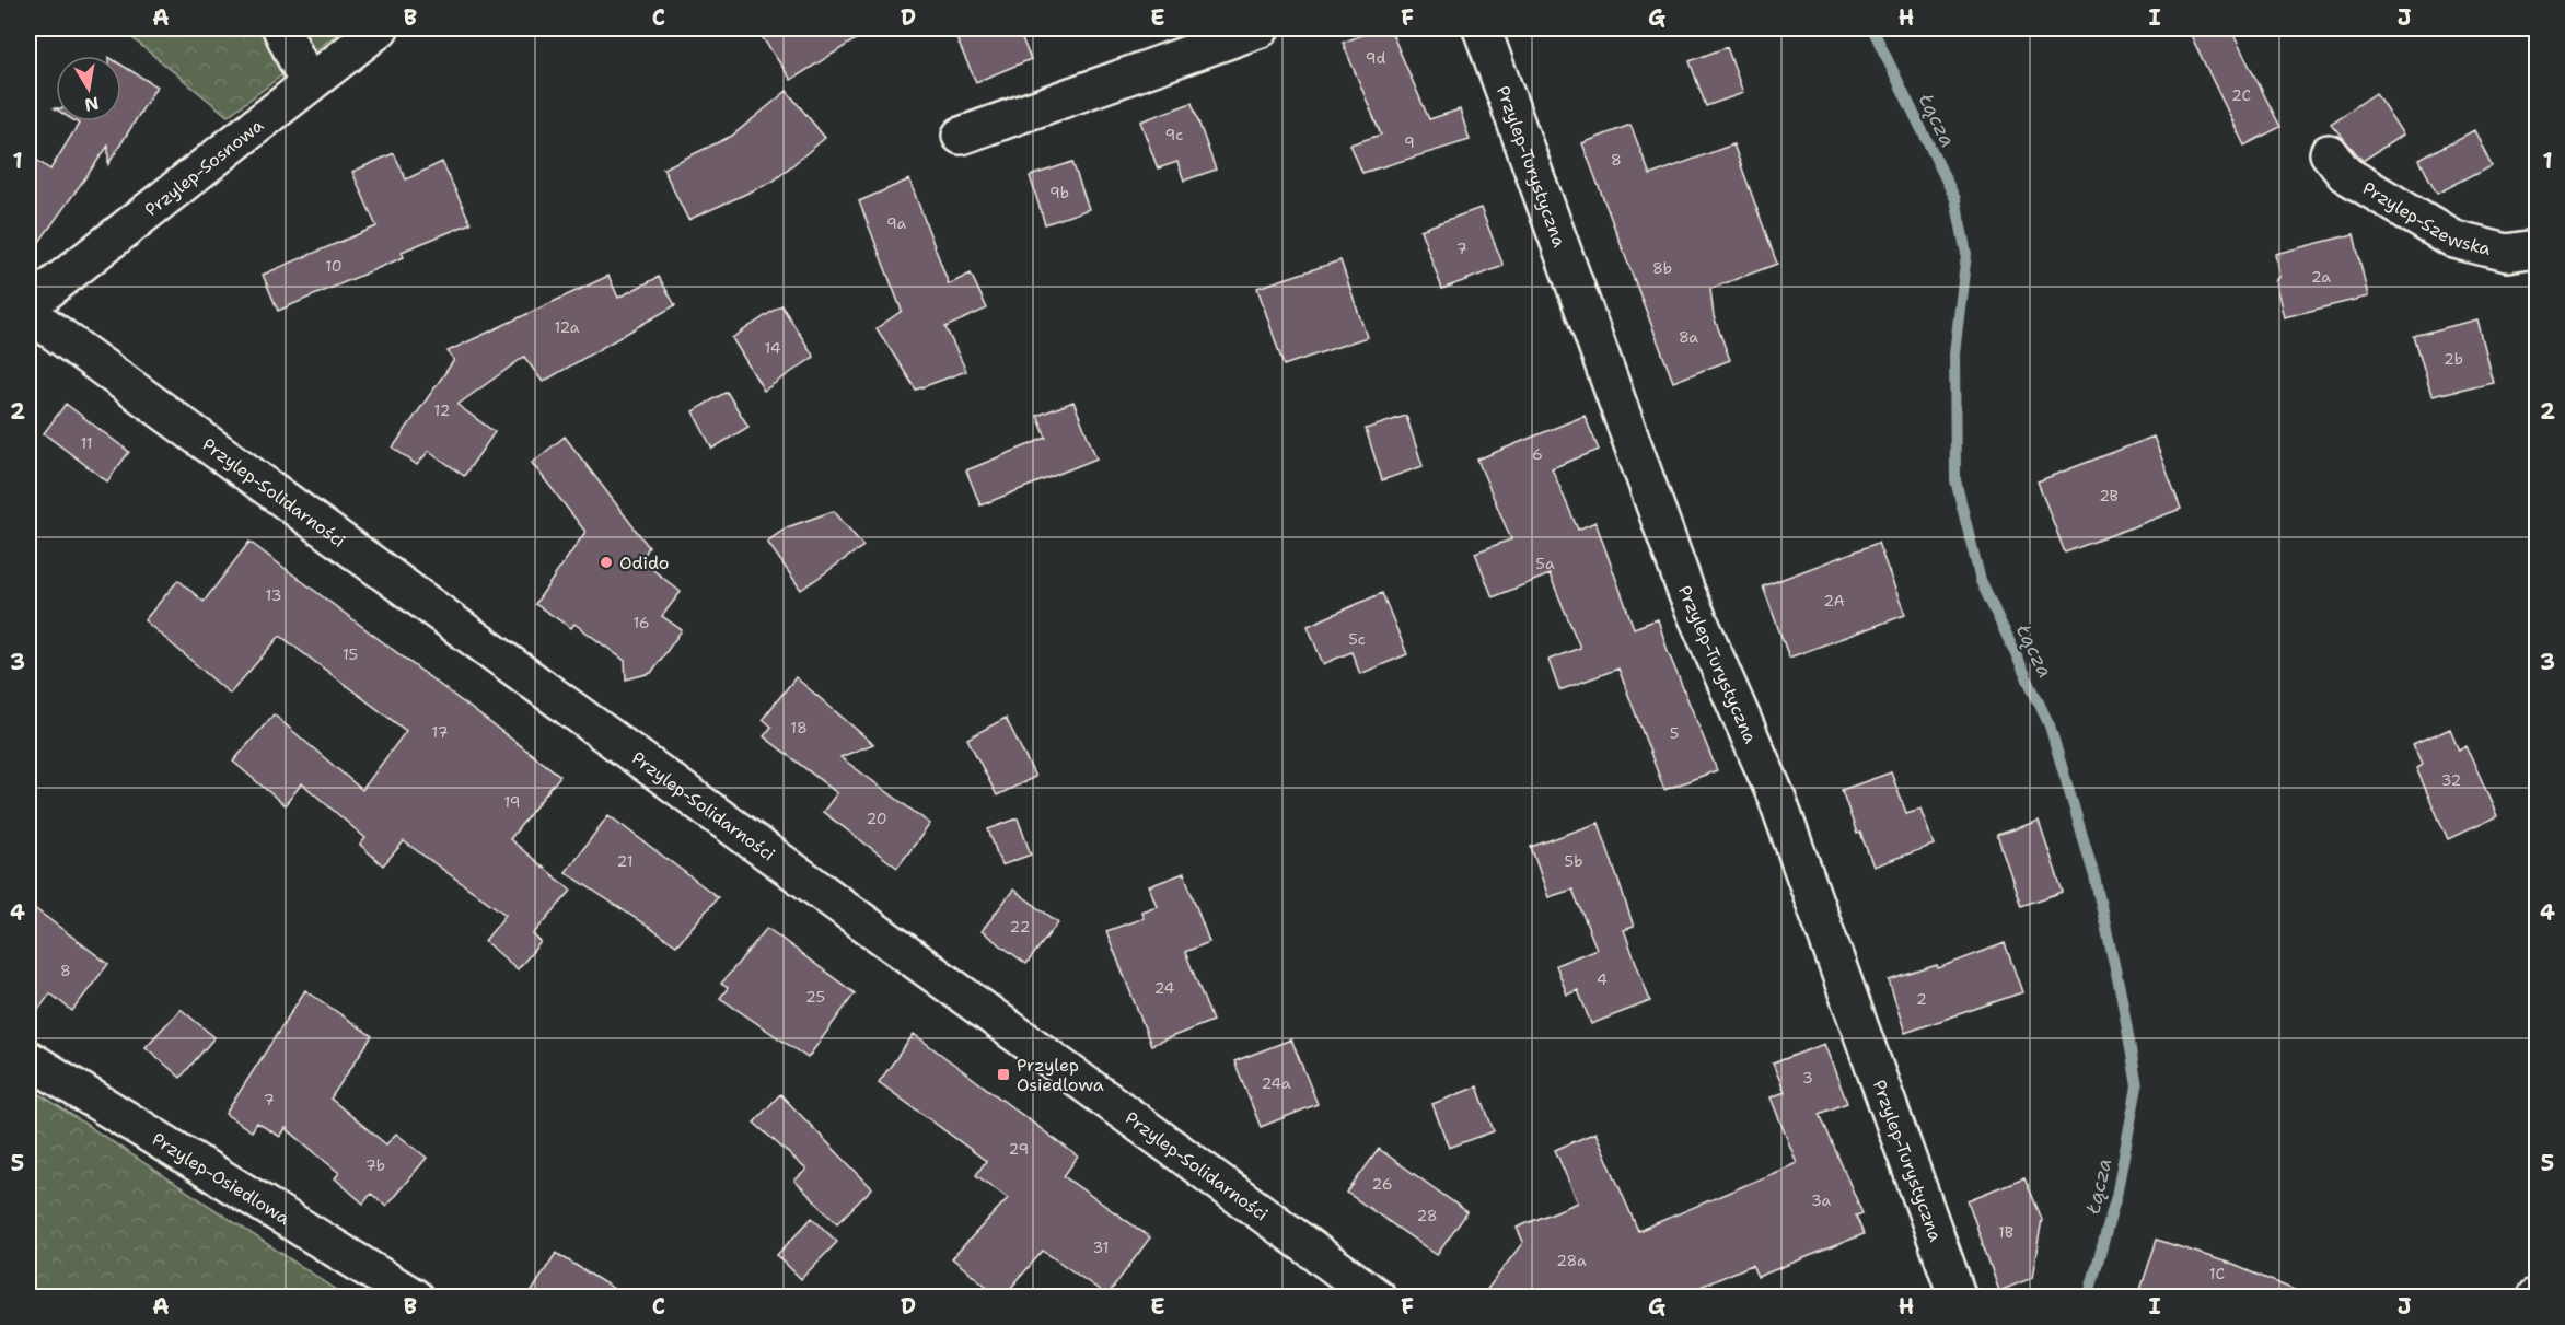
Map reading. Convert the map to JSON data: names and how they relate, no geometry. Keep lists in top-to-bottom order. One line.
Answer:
{"streets":{"street":["Przylep-Turystyczna","Przylep-Sosnowa","Przylep-Szewska","Przylep-Solidarności","Przylep-Osiedlowa"]},"water":["Łącza"],"places":{"other":["Odido"],"transit":["Przylep Osiedlowa"]},"house_numbers":["9d","2C","9c","9","8","9b","9a","7","10","8b","2a","12a","8a","14","2b","12","11","6","2B","5a","13","2A","16","5c","15","18","17","5","32","19","20","21","5b","22","8","4","24","25","2","3","24a","7","29","7b","26","3a","28","1B","31","28a","1C"],"north":"bottom","grid":{"columns":["A","B","C","D","E","F","G","H","I","J"],"rows":["1","2","3","4","5"]}}
